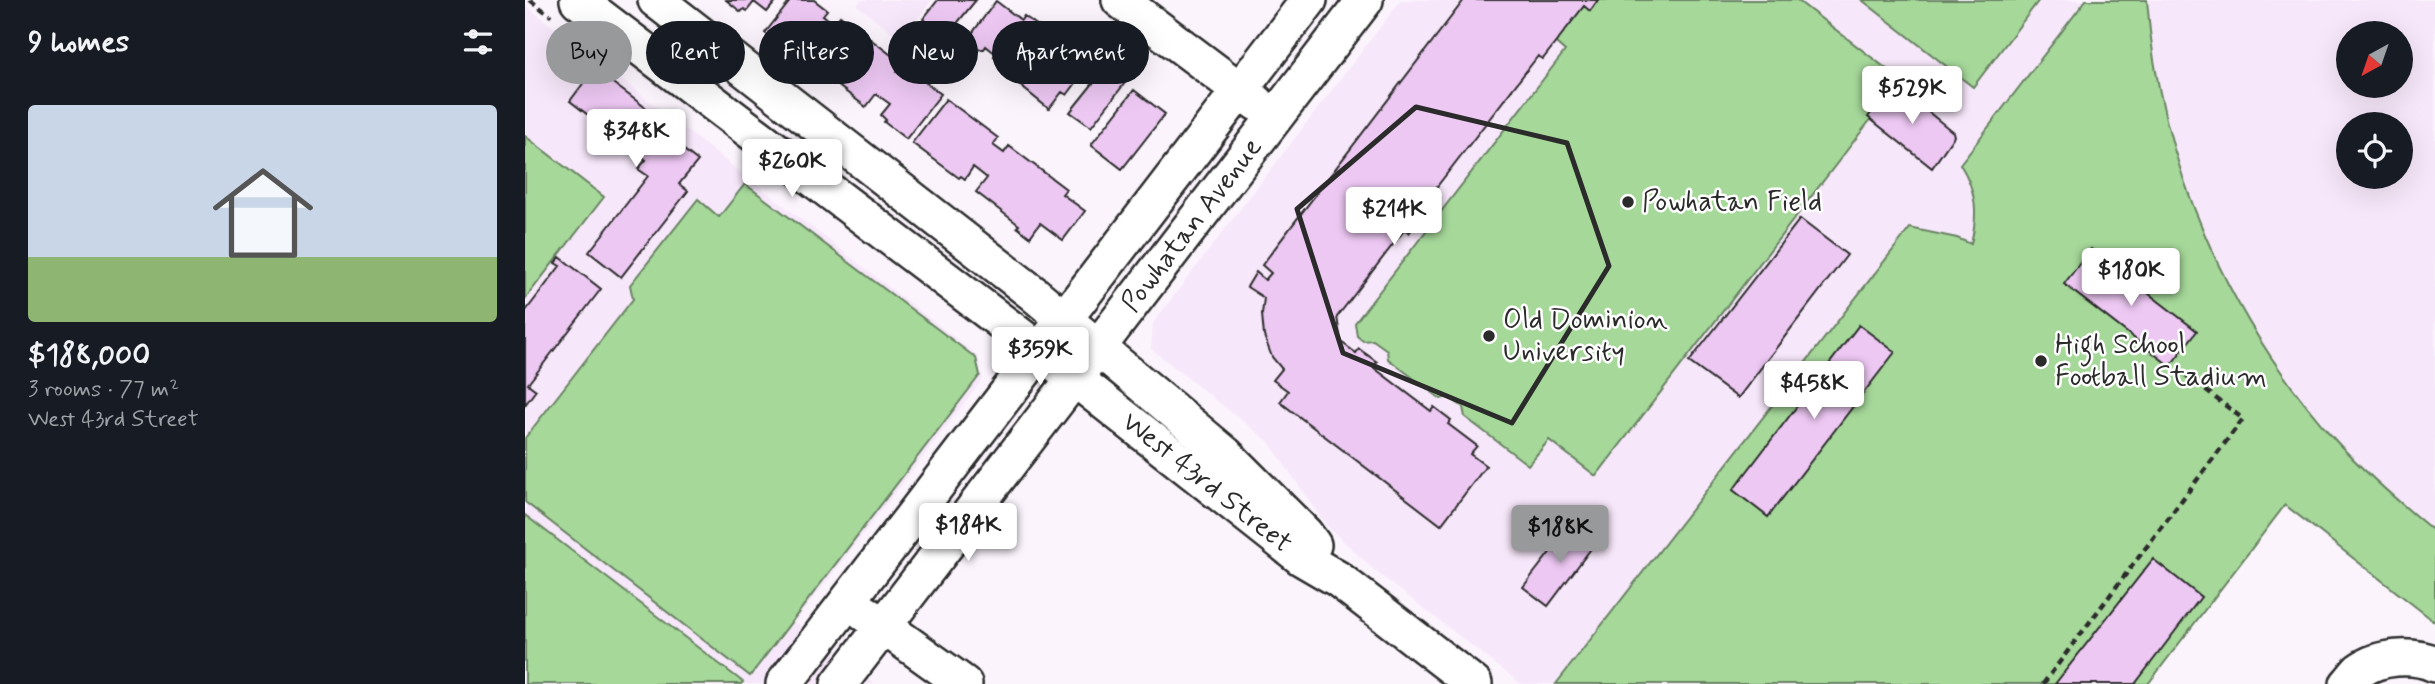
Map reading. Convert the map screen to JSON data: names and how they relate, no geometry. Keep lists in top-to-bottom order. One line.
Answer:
{"streets":{"street":["Powhatan Avenue","West 43rd Street"]},"crossings":[["Powhatan Avenue","West 43rd Street"]],"places":["Powhatan Field","Old Dominion University","High School Football Stadium"],"north":"bottom left","page":{"heading":"9 homes","chip":["Buy","Rent","Filters","New","Apartment"],"price":["$529K","$348K","$260K","$214K","$180K","$359K","$458K","$184K","$188K"],"list":[{"name":"$188,000","note":"3 rooms · 77 m² · West 43rd Street"}]}}
